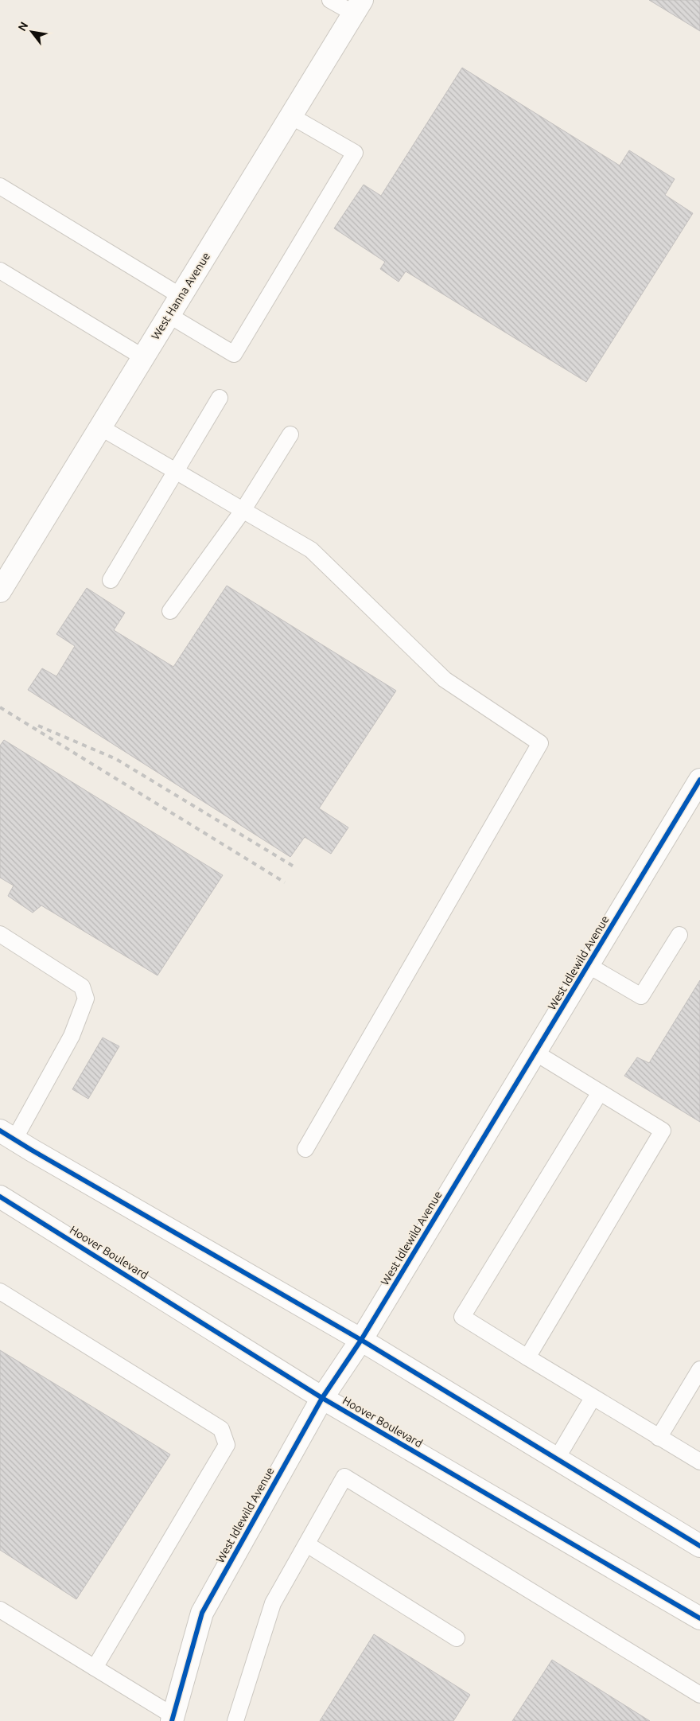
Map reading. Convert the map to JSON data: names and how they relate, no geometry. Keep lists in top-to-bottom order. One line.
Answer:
{"streets":{"street":["West Hanna Avenue","West Idlewild Avenue","Hoover Boulevard"]},"crossings":[["West Idlewild Avenue","Hoover Boulevard"]],"north":"top left"}
